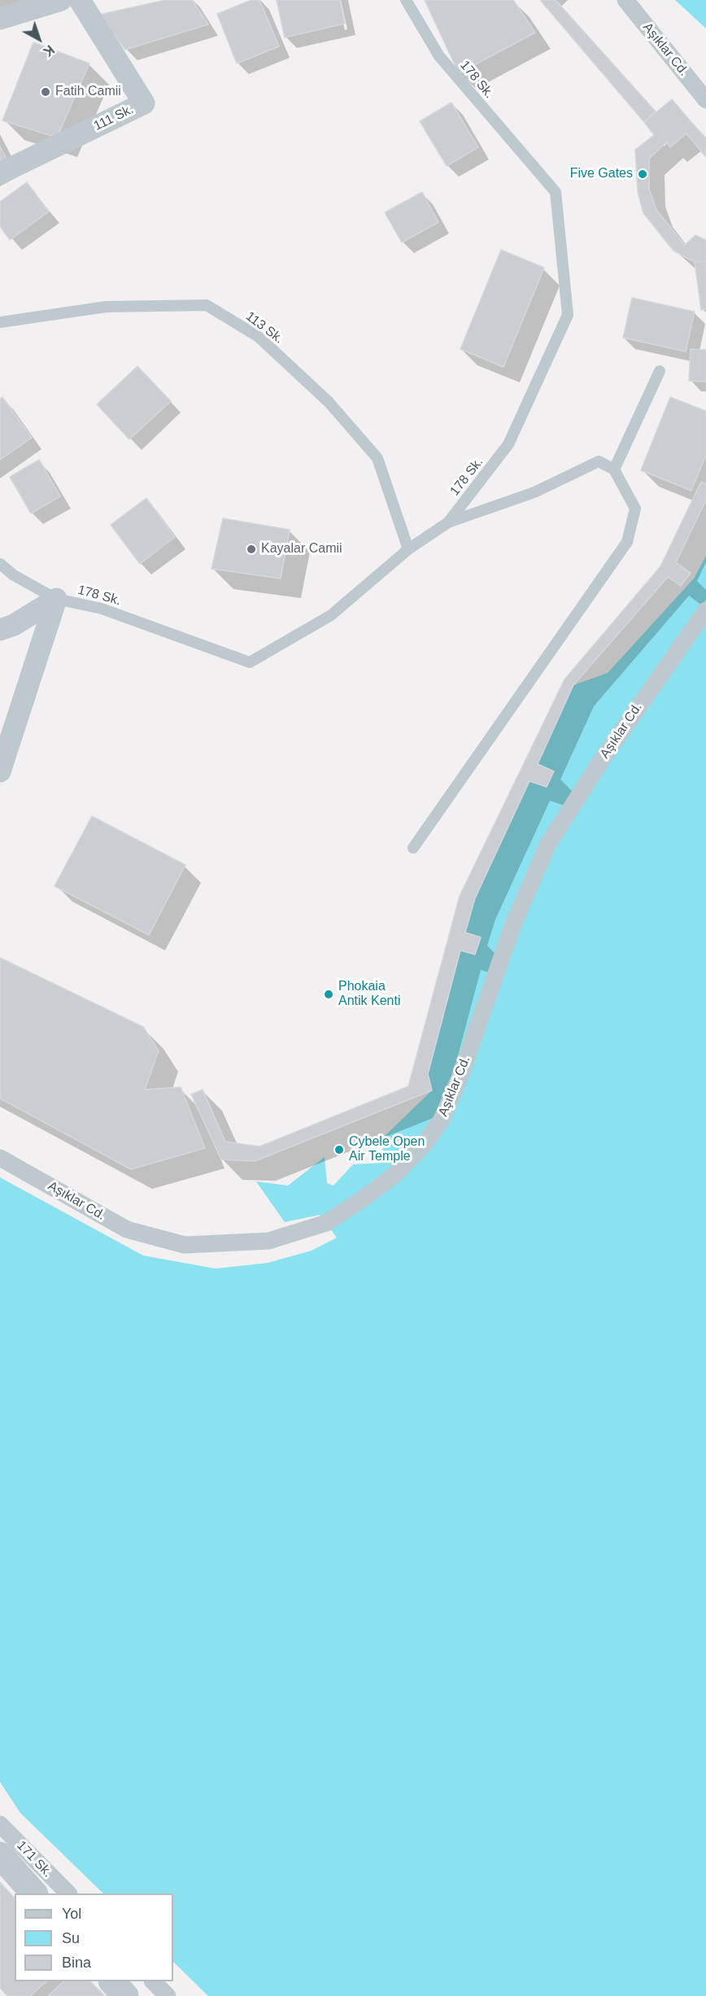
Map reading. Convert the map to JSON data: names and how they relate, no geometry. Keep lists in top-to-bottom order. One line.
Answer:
{"streets":{"street":["Aşıklar Cd.","111 Sk.","171 Sk."],"lane":["178 Sk.","113 Sk."]},"crossings":[["178 Sk.","113 Sk."]],"places":["Fatih Camii","Five Gates","Kayalar Camii","Phokaia Antik Kenti","Cybele Open Air Temple"],"legend":["Yol","Su","Bina"],"north":"bottom right"}
